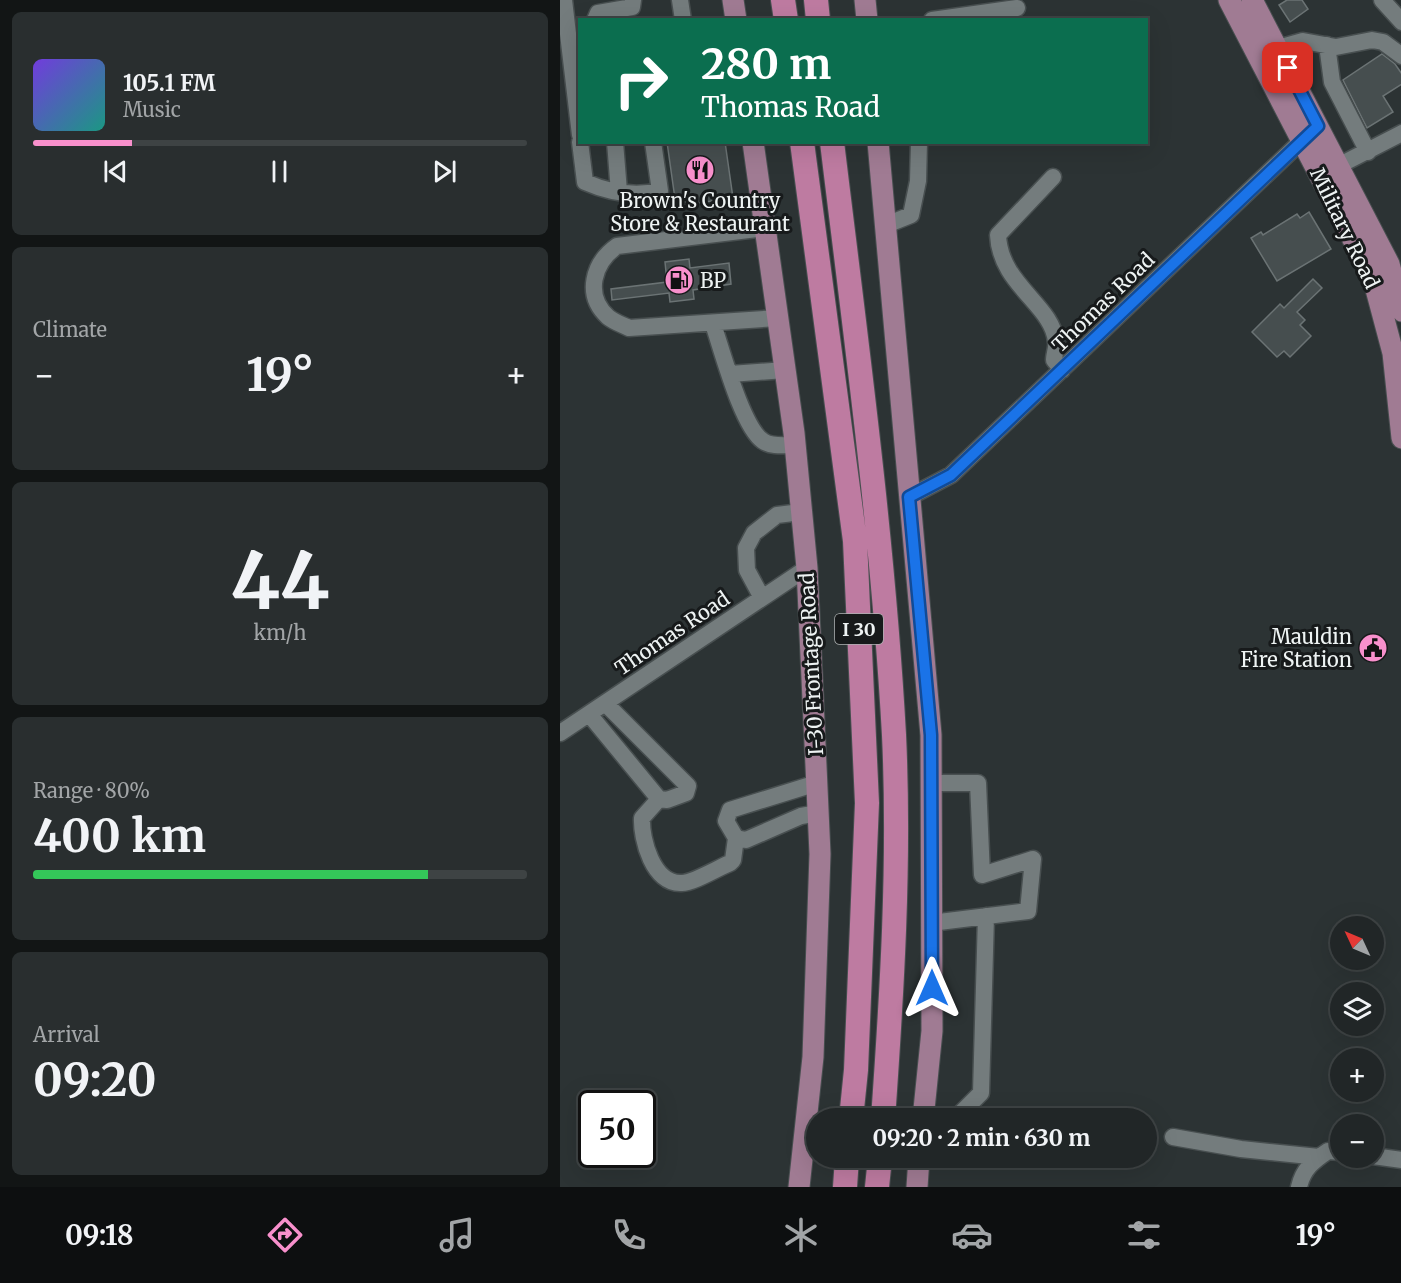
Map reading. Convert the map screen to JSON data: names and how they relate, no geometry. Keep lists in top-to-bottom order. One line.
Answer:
{"streets":{"highway":["I 30"],"main road":["Military Road","I-30 Frontage Road"],"street":["Thomas Road"]},"crossings":[["Military Road","Thomas Road"],["Thomas Road","I-30 Frontage Road"]],"places":{"restaurant":["Brown's Country Store & Restaurant"],"fuel station":["BP"],"public building":["Mauldin Fire Station"]},"north":"top left","page":{"turn":["280 m","Thomas Road"],"song":["105.1 FM","Music"],"tile":["Climate",["44","km/h"],["Range · 80%","400 km"],["Arrival","09:20"]],"heat":["−","19°","+"],"map_buttons":["+","−"],"limit":"50","trip":"09:20 · 2 min · 630 m","tabs":["09:18","19°"]}}
